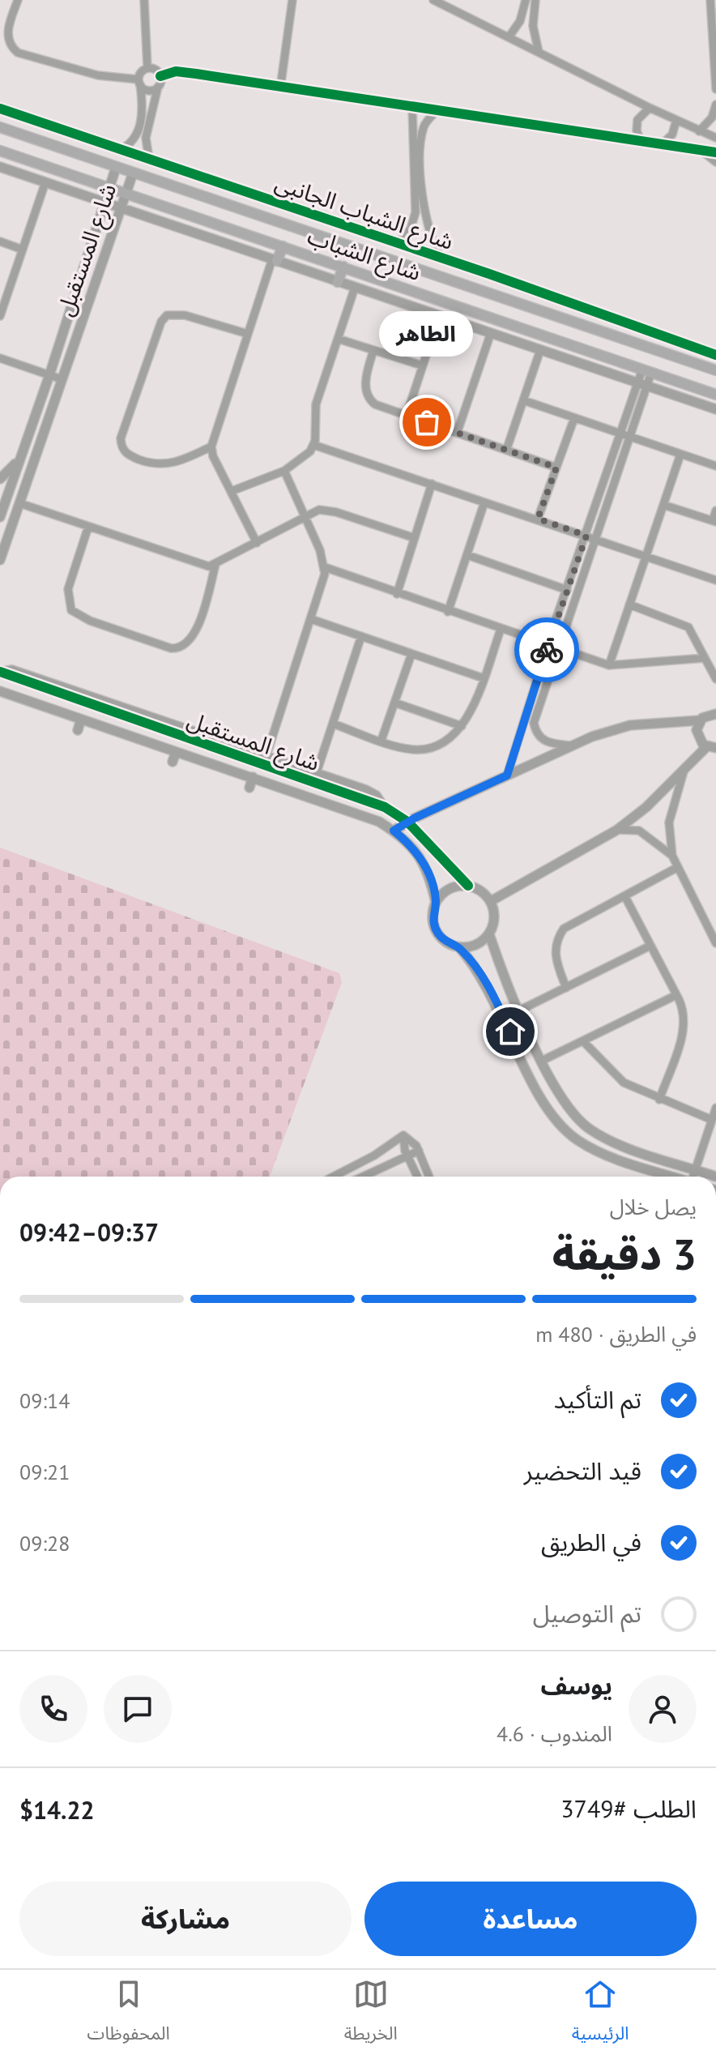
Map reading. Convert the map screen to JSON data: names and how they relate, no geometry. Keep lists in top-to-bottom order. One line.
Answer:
{"streets":{"main road":["شارع الشباب"],"street":["شارع الشباب الجانبى","شارع المستقبل"]},"crossings":[["شارع المستقبل","شارع الشباب"]],"places":["الطاهر"],"page":{"bubble":"الطاهر","heading":["3 دقيقة","يصل خلال","09:37–09:42"],"panel":["يوسف","المندوب · 4.6","الطلب #3749","$14.22"],"bar":"في الطريق · 480 m","list":[["تم التأكيد","09:14"],["قيد التحضير","09:21"],["في الطريق","09:28"],"تم التوصيل"],"buttons":["مساعدة","مشاركة"],"tabs":["الرئيسية","الخريطة","المحفوظات"]}}
